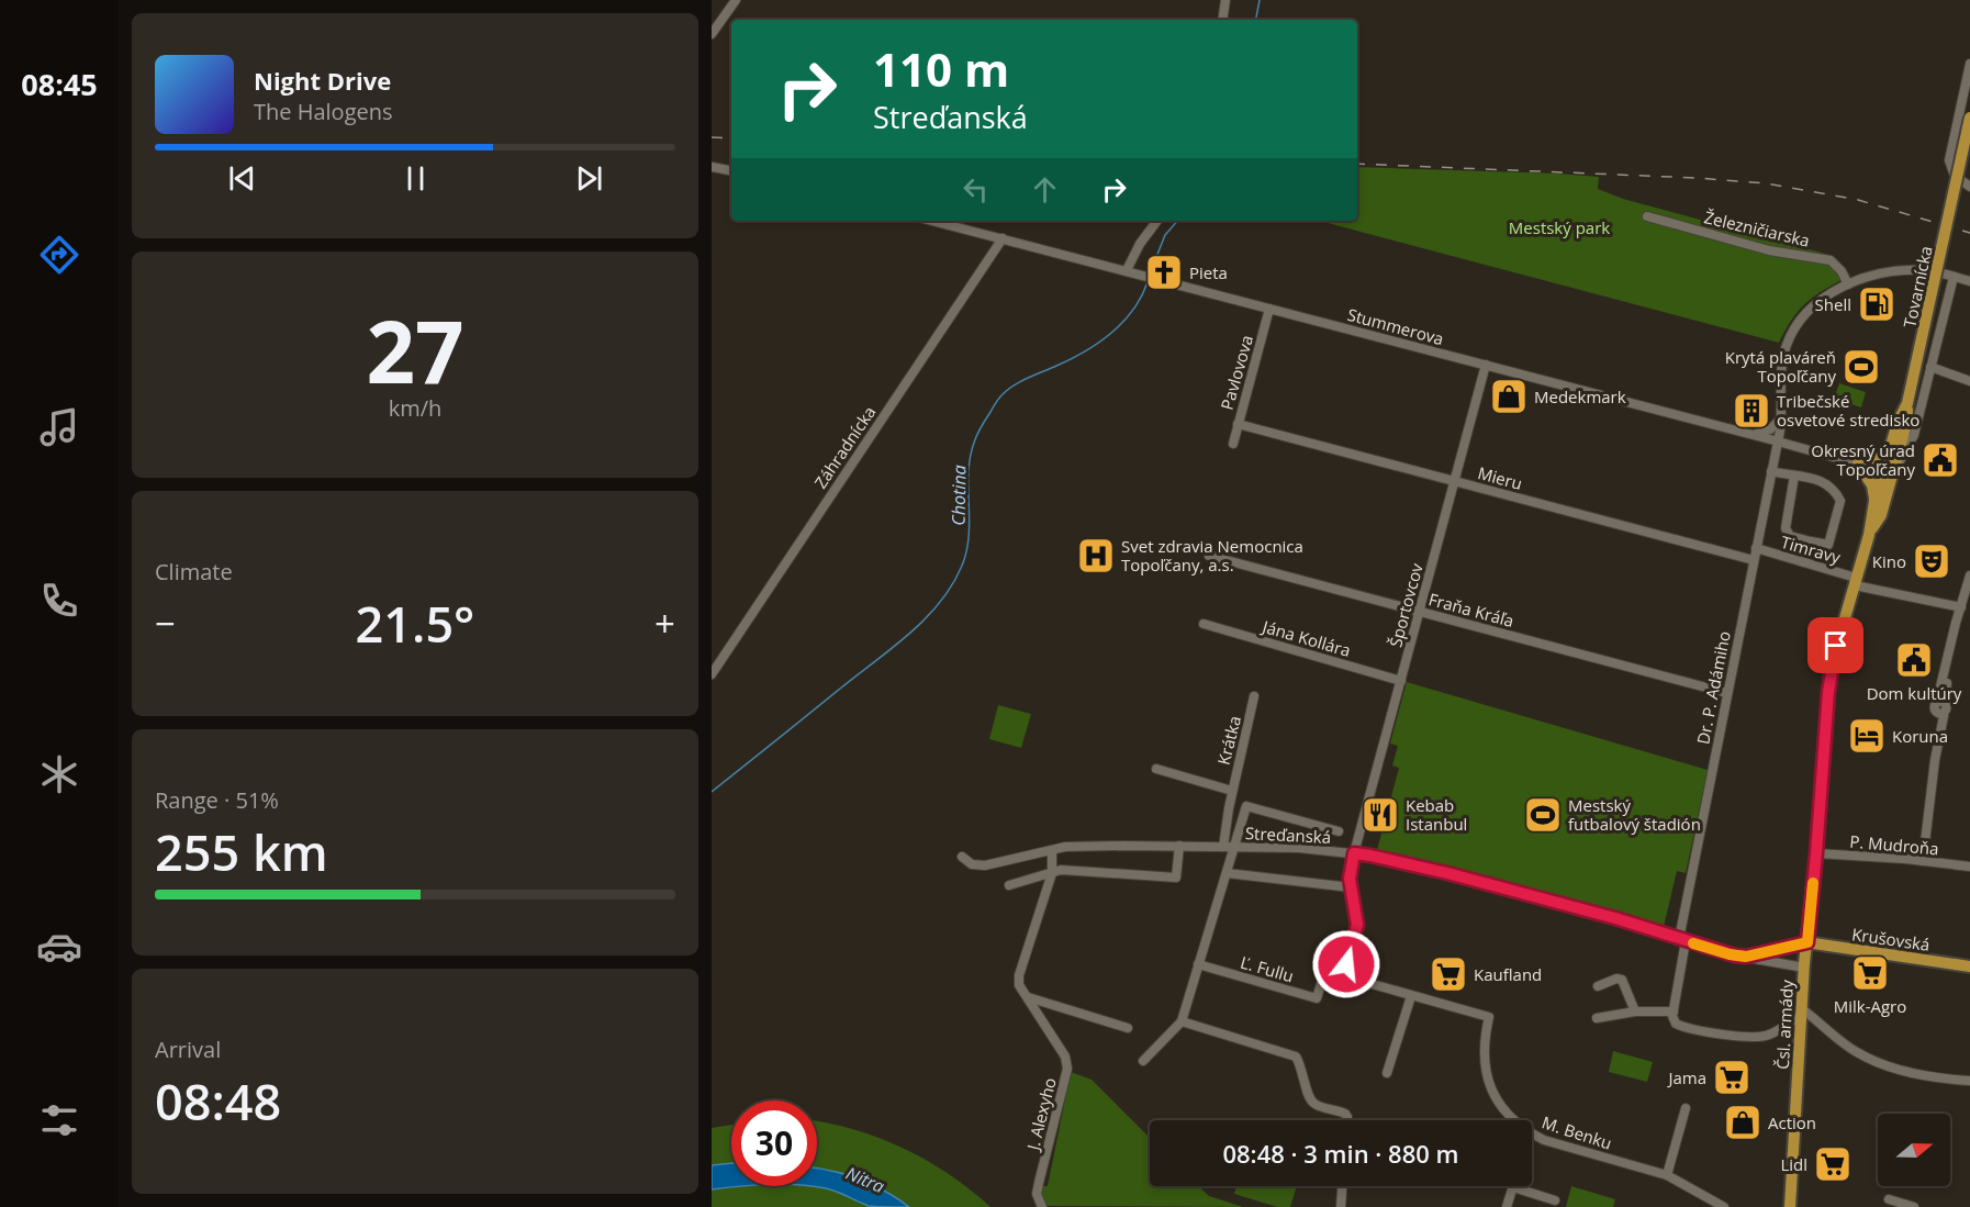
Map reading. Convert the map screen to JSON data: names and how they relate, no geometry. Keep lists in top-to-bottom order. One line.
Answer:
{"streets":{"main road":["Tovarnícka","Krušovská","Čsl. armády"],"street":["Železničiarska","Stummerova","Pavlovova","Záhradnícka","Mieru","Timravy","Športovcov","Fraňa Kráľa","Jána Kollára","Dr. P. Adámiho","Krátka","Streďanská","P. Mudroňa","Ľ. Fullu","J. Alexyho","M. Benku"]},"crossings":[["Železničiarska","Dr. P. Adámiho"],["Tovarnícka","Čsl. armády"],["Stummerova","Pavlovova"],["Stummerova","Záhradnícka"],["Stummerova","Športovcov"],["Stummerova","Dr. P. Adámiho"],["Pavlovova","Mieru"],["Mieru","Športovcov"],["Mieru","Dr. P. Adámiho"],["Timravy","Dr. P. Adámiho"],["Timravy","Čsl. armády"],["Športovcov","Fraňa Kráľa"],["Športovcov","Jána Kollára"],["Športovcov","Streďanská"],["Športovcov","Ľ. Fullu"],["Fraňa Kráľa","Dr. P. Adámiho"],["Dr. P. Adámiho","Streďanská"],["Krátka","Streďanská"],["Streďanská","Krušovská"],["Streďanská","Čsl. armády"],["Streďanská","J. Alexyho"],["P. Mudroňa","Čsl. armády"],["Krušovská","Čsl. armády"]],"water":["Chotina","Nitra"],"parks":["Mestský park"],"places":{"church":["Pieta"],"fuel station":["Shell"],"sports":["Krytá plaváreň Topoľčany","Mestský futbalový štadión"],"shop":["Medekmark","Action"],"building":["Tribečské osvetové stredisko"],"public building":["Okresný úrad Topoľčany","Dom kultúry"],"hospital":["Svet zdravia Nemocnica Topoľčany, a.s."],"theatre":["Kino"],"hotel":["Koruna"],"restaurant":["Kebab Istanbul"],"supermarket":["Milk-Agro","Kaufland","Jama","Lidl"]},"north":"right","page":{"tabs":"08:45","turn":["110 m","Streďanská"],"song":["Night Drive","The Halogens"],"tile":[["27","km/h"],"Climate",["Range · 51%","255 km"],["Arrival","08:48"]],"heat":["−","21.5°","+"],"limit":"30","trip":"08:48 · 3 min · 880 m"}}
